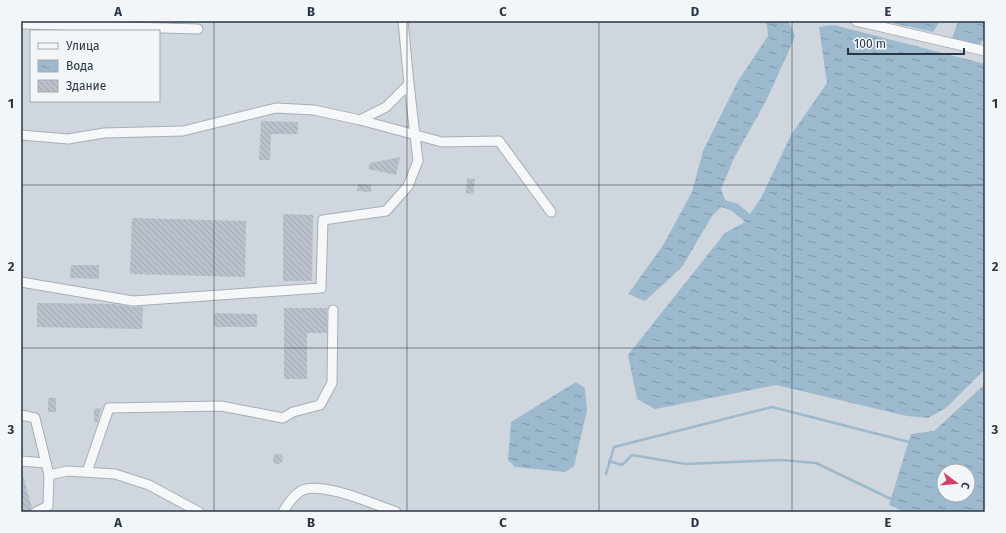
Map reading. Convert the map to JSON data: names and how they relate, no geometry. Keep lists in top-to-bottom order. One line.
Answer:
{"legend":["Улица","Вода","Здание"],"scale_bar":"100 m","north":"right","grid":{"columns":["A","B","C","D","E"],"rows":["1","2","3"]}}
